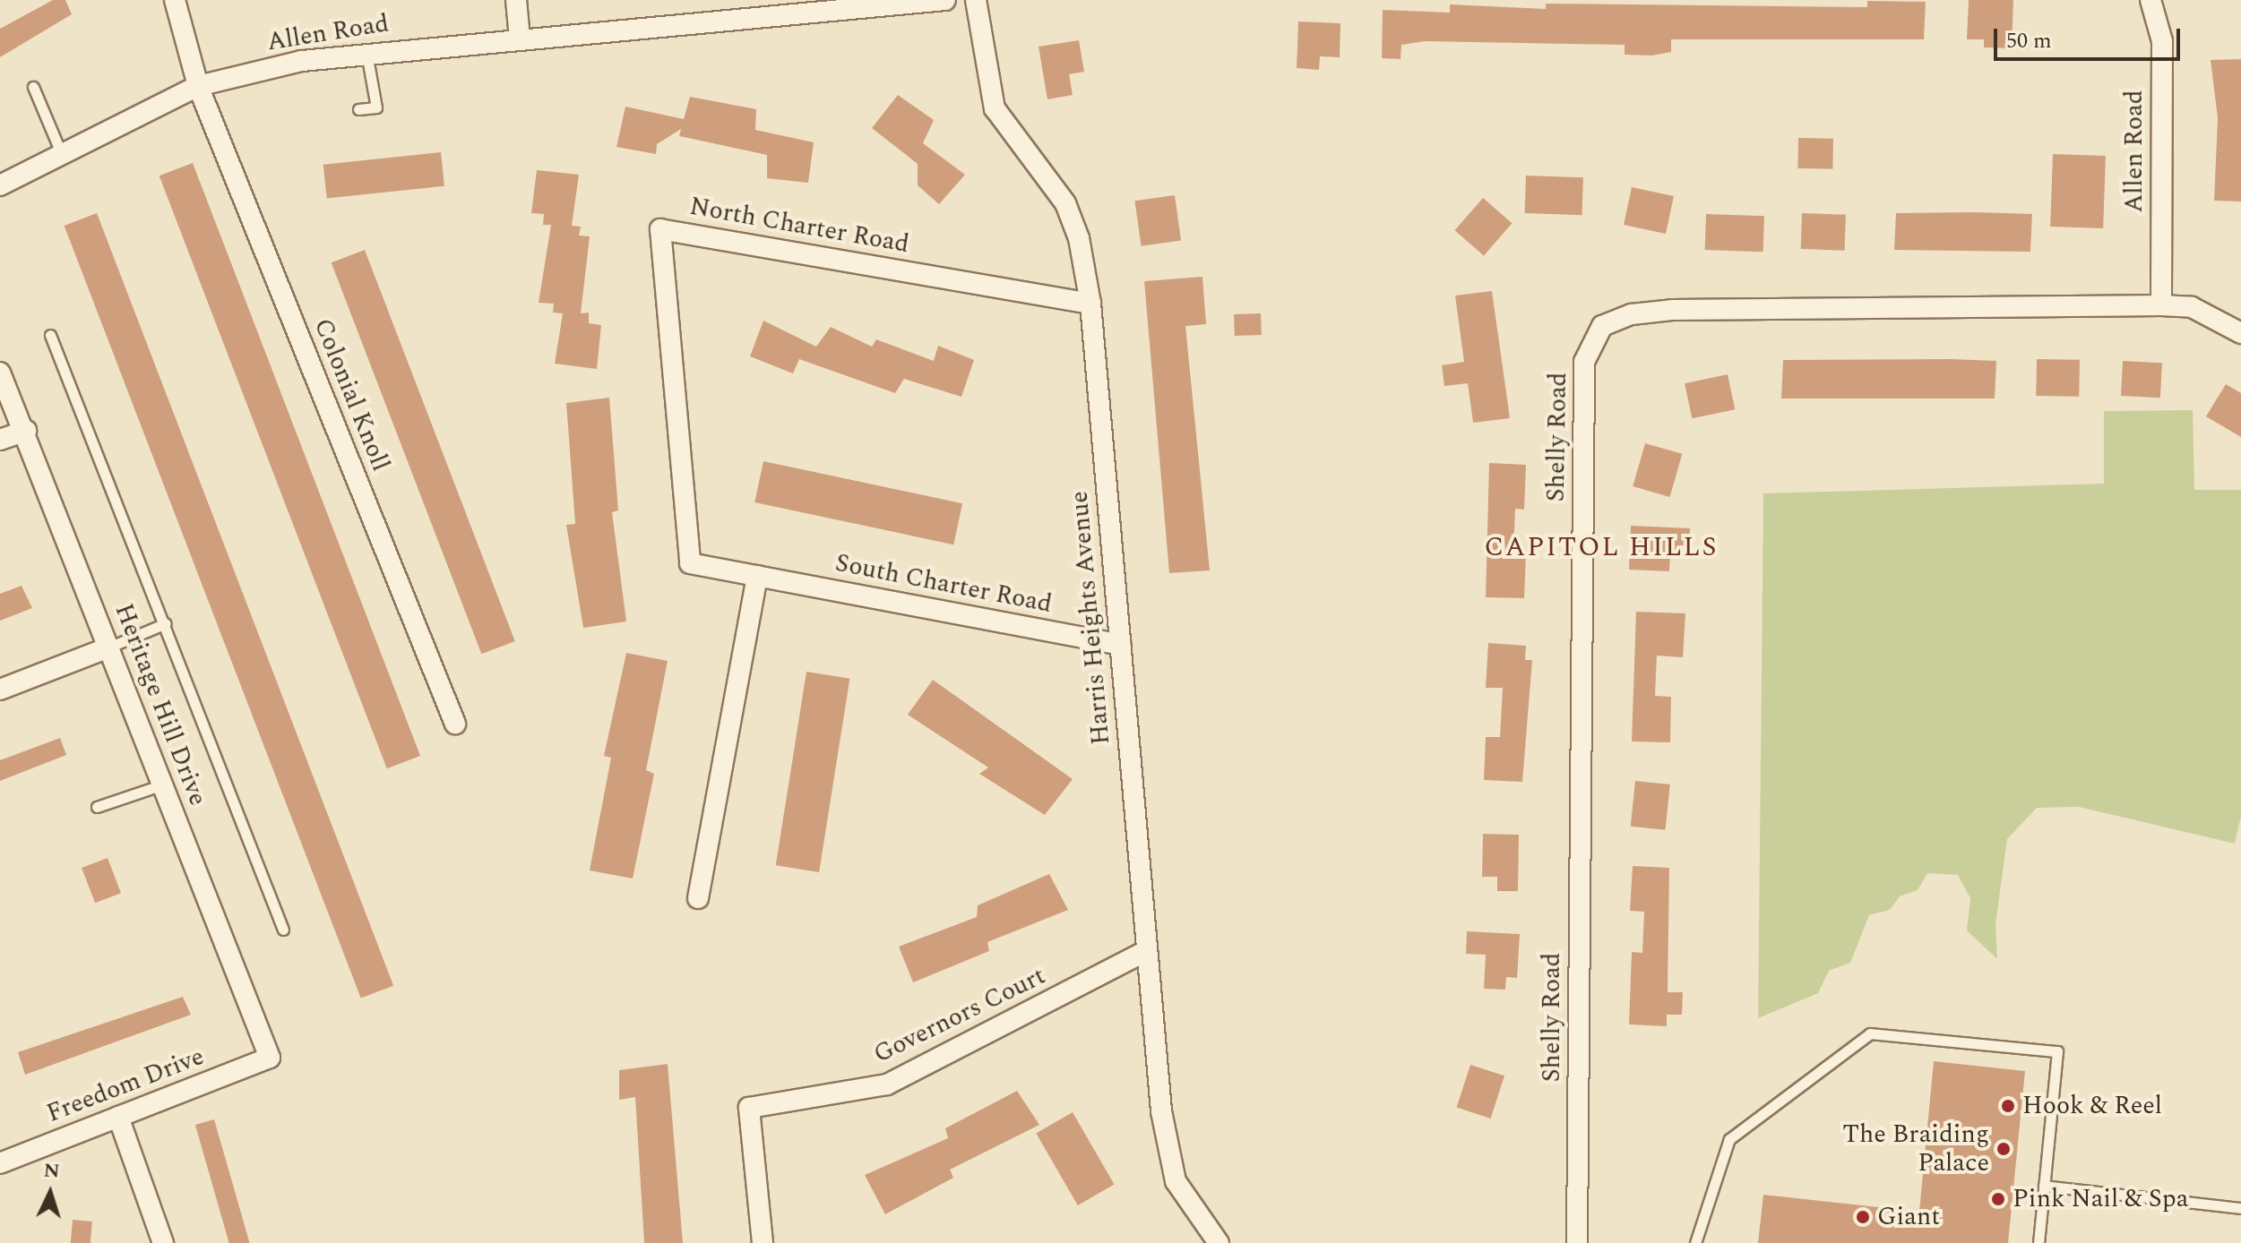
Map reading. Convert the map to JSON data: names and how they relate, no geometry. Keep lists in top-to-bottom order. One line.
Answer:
{"streets":{"street":["Allen Road","North Charter Road","Colonial Knoll","Shelly Road","South Charter Road","Harris Heights Avenue","Heritage Hill Drive","Governors Court","Freedom Drive"]},"crossings":[["Allen Road","Colonial Knoll"],["Allen Road","Shelly Road"],["North Charter Road","South Charter Road"],["North Charter Road","Harris Heights Avenue"],["South Charter Road","Harris Heights Avenue"],["Harris Heights Avenue","Governors Court"],["Heritage Hill Drive","Freedom Drive"]],"districts":["CAPITOL HILLS"],"places":["Hook & Reel","The Braiding Palace","Pink Nail & Spa","Giant"],"scale_bar":"50 m","north":"top"}
